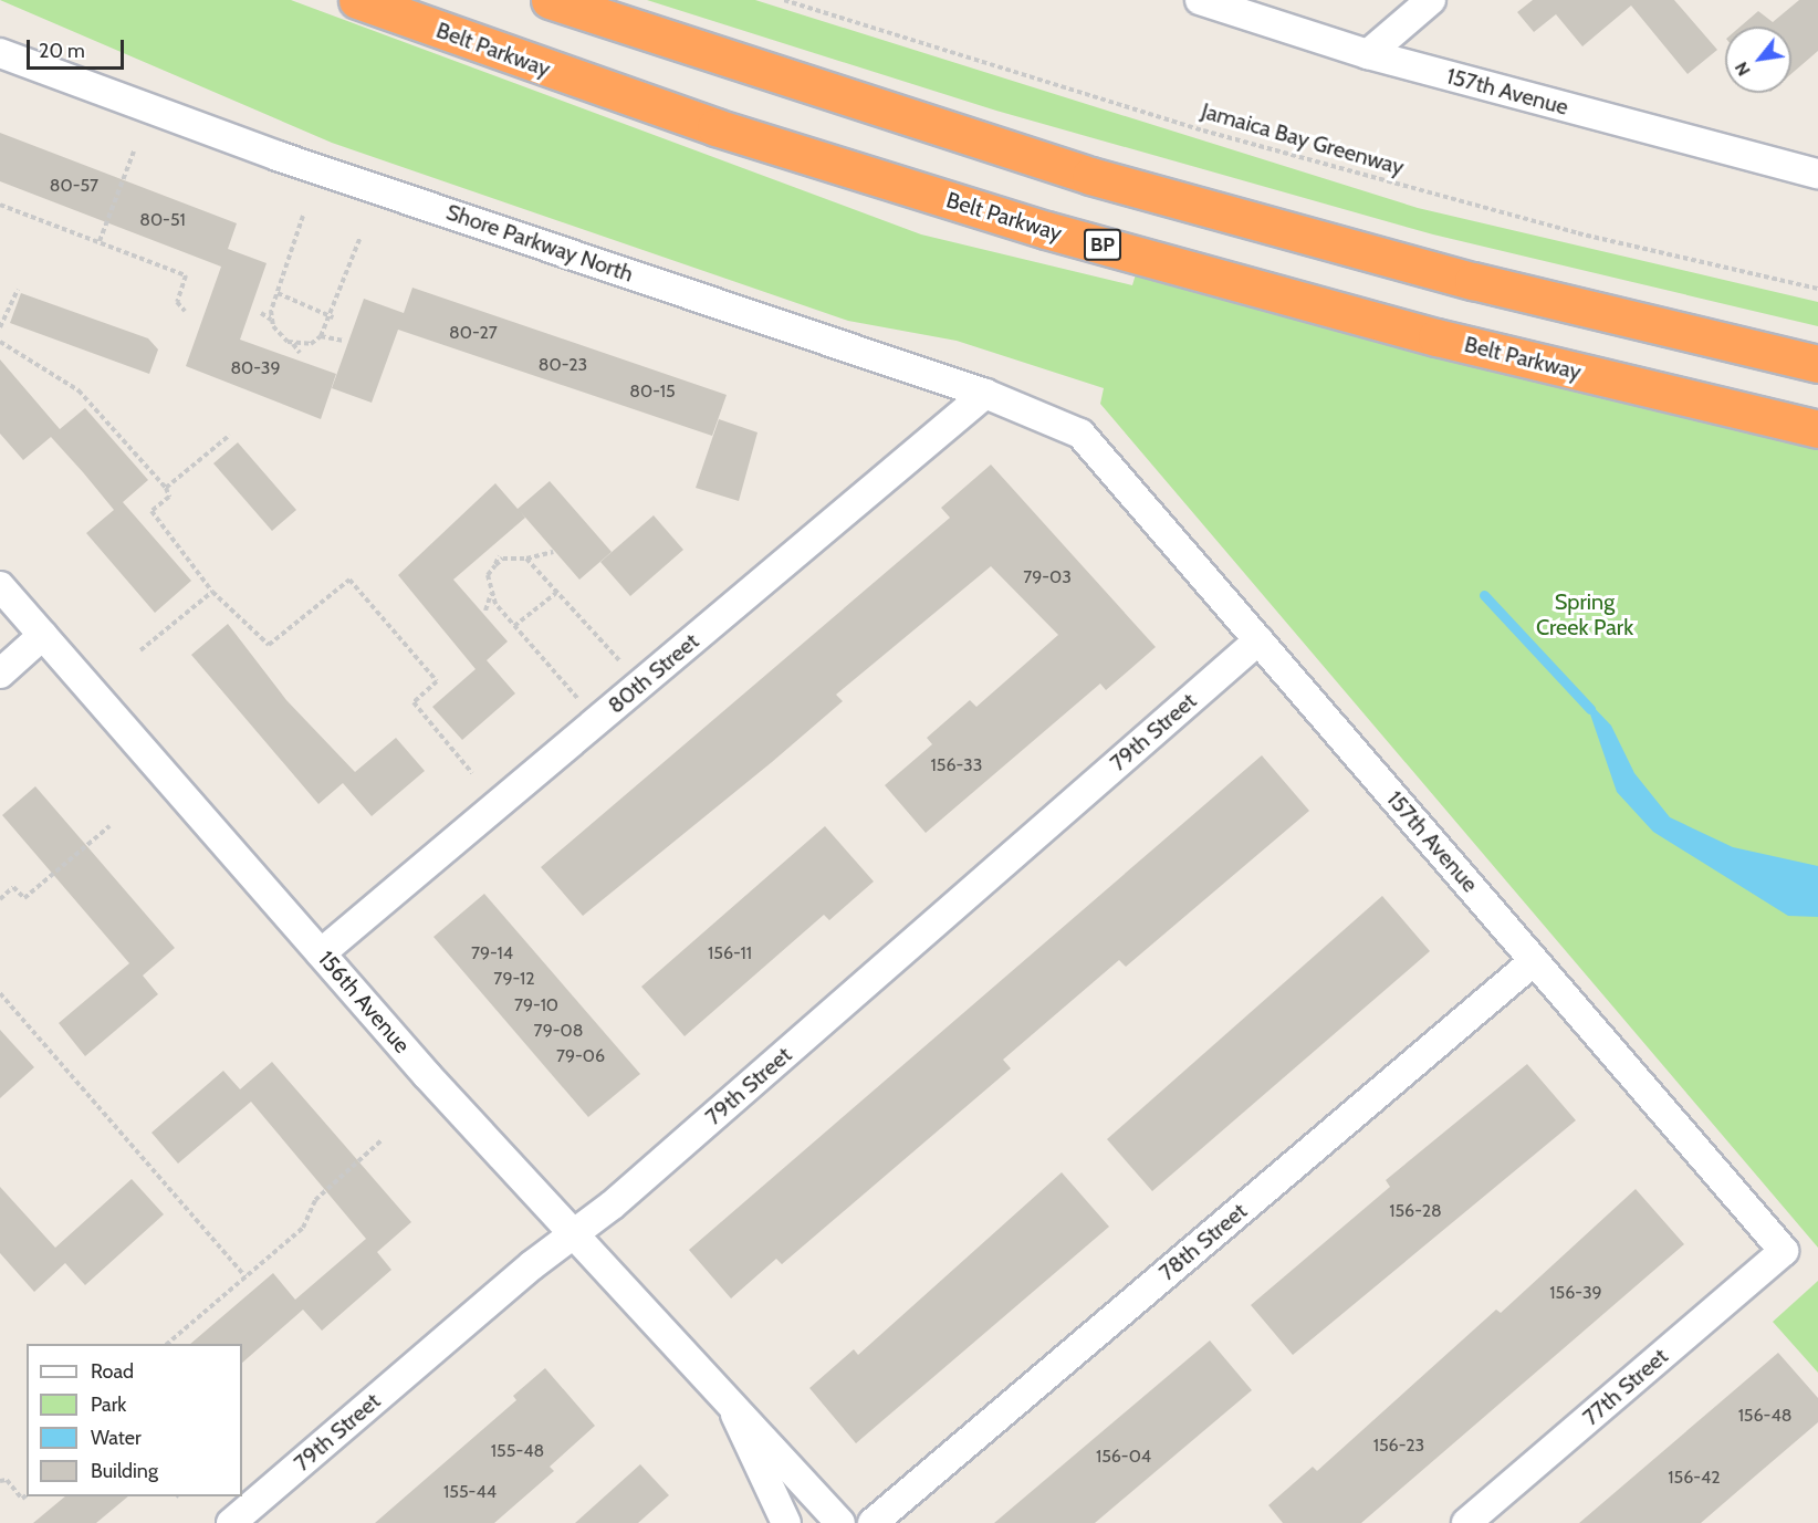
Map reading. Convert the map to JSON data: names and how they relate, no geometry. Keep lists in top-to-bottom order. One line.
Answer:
{"streets":{"highway":["Belt Parkway","BP"],"street":["157th Avenue","Shore Parkway North","80th Street","79th Street","156th Avenue","78th Street","77th Street"],"path":["Jamaica Bay Greenway"]},"crossings":[["157th Avenue","Shore Parkway North"],["157th Avenue","79th Street"],["157th Avenue","78th Street"],["157th Avenue","77th Street"],["Shore Parkway North","80th Street"],["80th Street","156th Avenue"],["79th Street","156th Avenue"]],"parks":["Spring Creek Park"],"house_numbers":["80-57","80-51","80-27","80-23","80-39","80-15","79-03","156-33","79-14","156-11","79-12","79-10","79-08","79-06","156-28","156-39","156-48","156-23","155-48","156-04","156-42","155-44"],"legend":["Road","Park","Water","Building"],"scale_bar":"20 m","north":"bottom left"}
